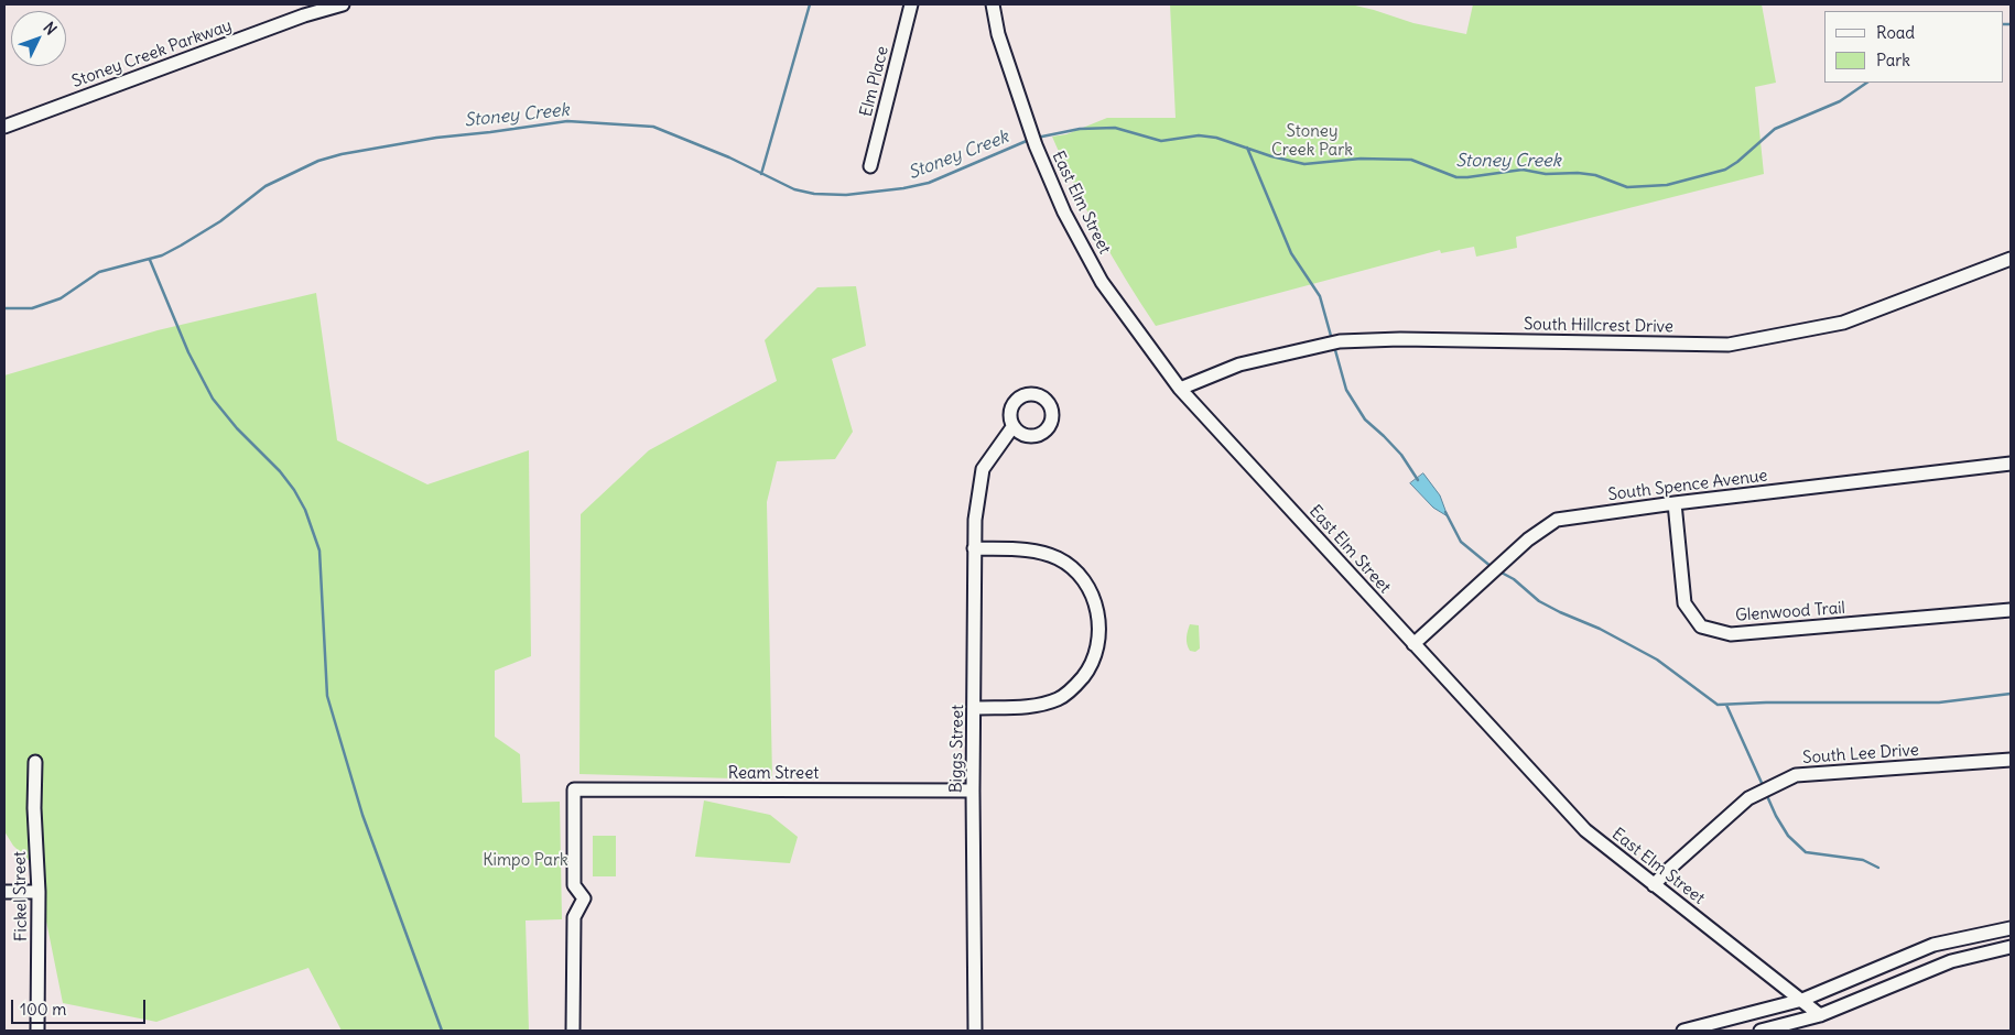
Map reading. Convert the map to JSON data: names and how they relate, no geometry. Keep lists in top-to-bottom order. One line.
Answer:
{"streets":{"street":["Stoney Creek Parkway","Elm Place","East Elm Street","South Hillcrest Drive","South Spence Avenue","Glenwood Trail","Biggs Street","South Lee Drive","Ream Street","Fickel Street"]},"crossings":[["East Elm Street","South Hillcrest Drive"],["East Elm Street","South Spence Avenue"],["East Elm Street","South Lee Drive"],["South Spence Avenue","Glenwood Trail"],["Biggs Street","Ream Street"]],"water":["Stoney Creek"],"parks":["Stoney Creek Park","Kimpo Park"],"legend":["Road","Park"],"scale_bar":"100 m","north":"top right"}
